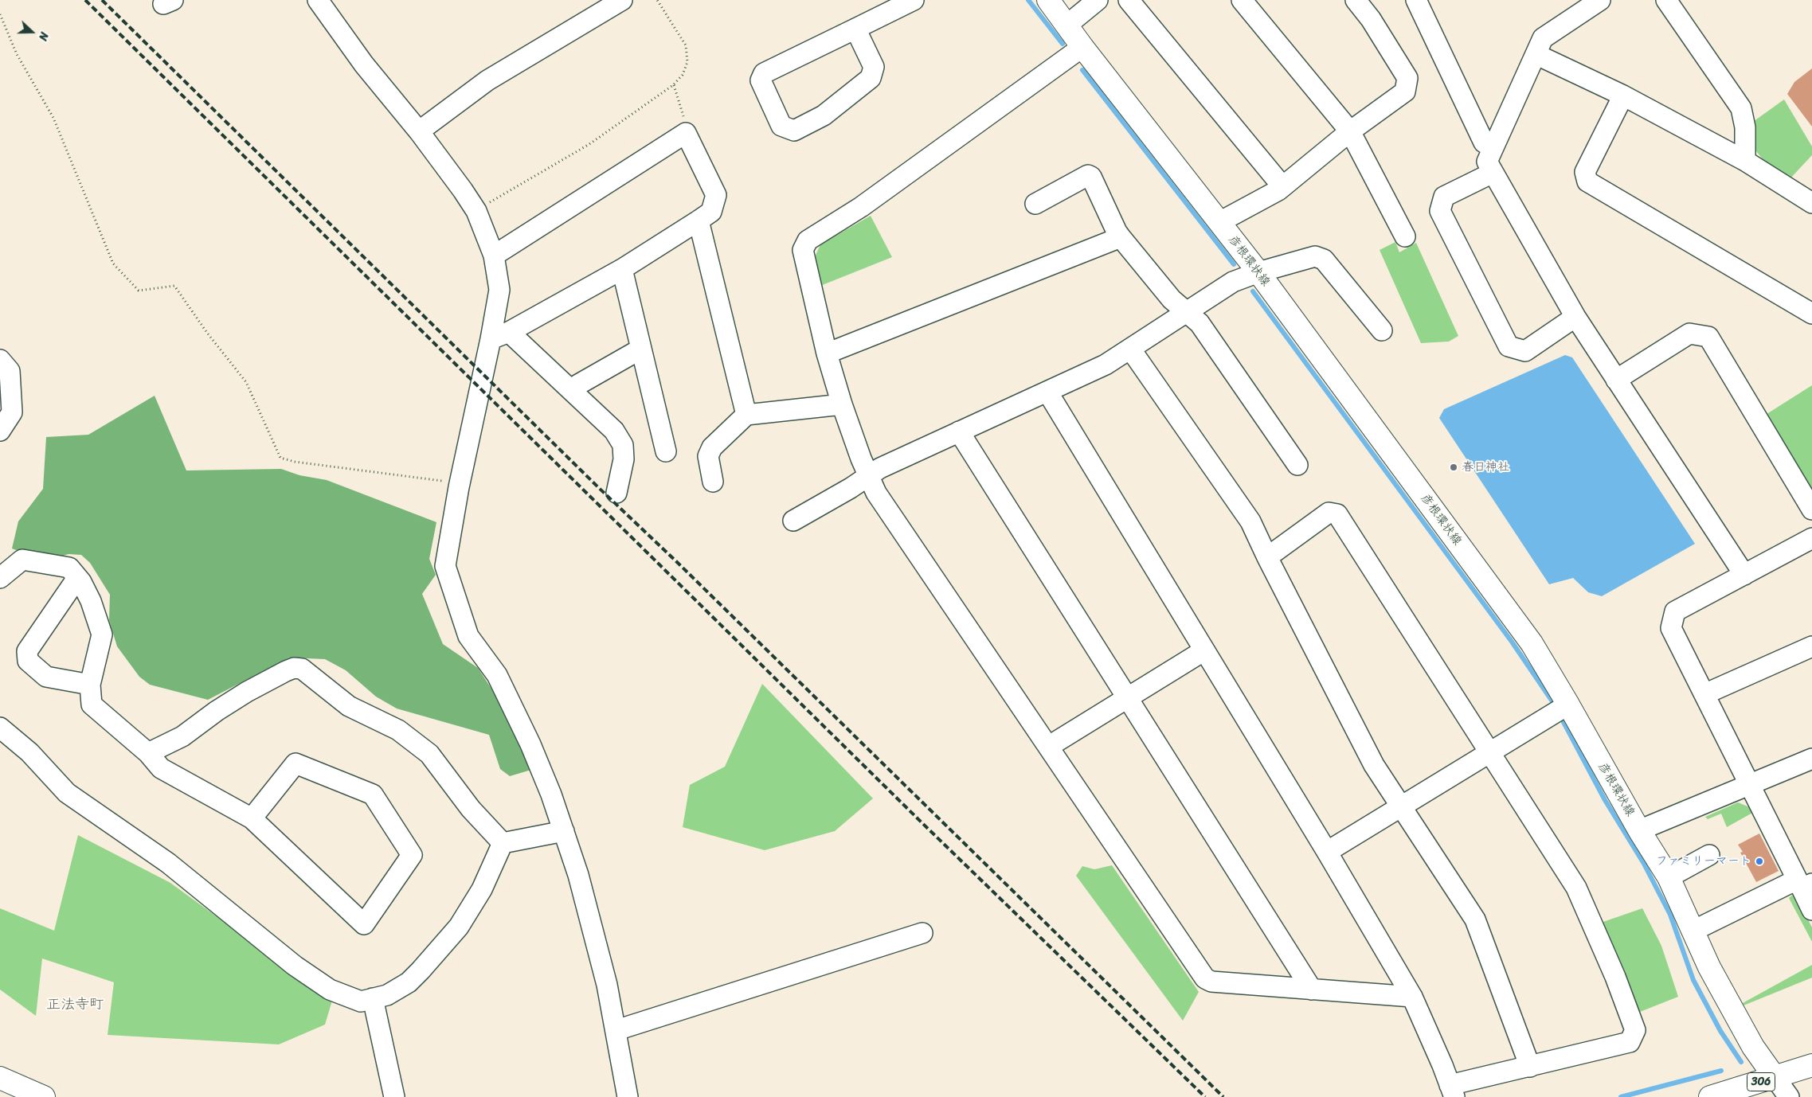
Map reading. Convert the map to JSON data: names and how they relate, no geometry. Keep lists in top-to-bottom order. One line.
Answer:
{"streets":{"main road":["彦根環状線","306"]},"crossings":[["彦根環状線","306"]],"districts":["正法寺町"],"places":["春日神社","ファミリーマート"],"north":"right"}
